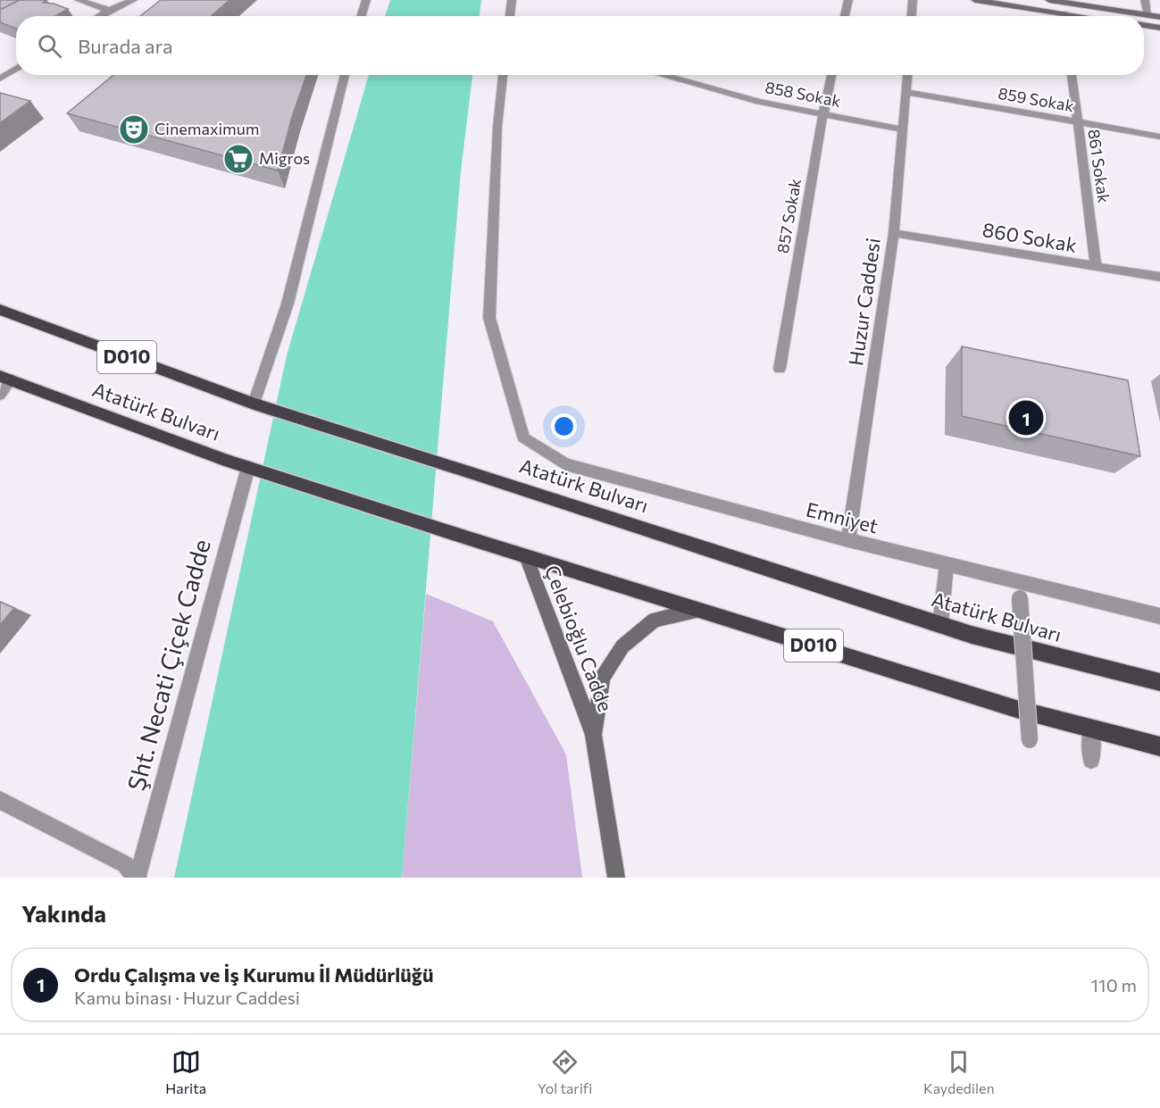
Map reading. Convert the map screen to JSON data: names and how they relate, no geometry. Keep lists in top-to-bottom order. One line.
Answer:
{"streets":{"highway":["D010","Atatürk Bulvarı"],"main road":["Çelebioğlu Cadde"],"street":["858 Sokak","859 Sokak","861 Sokak","857 Sokak","860 Sokak","Huzur Caddesi","Emniyet","Şht. Necati Çiçek Cadde"]},"crossings":[["858 Sokak","857 Sokak"],["858 Sokak","Huzur Caddesi"],["859 Sokak","861 Sokak"],["859 Sokak","Huzur Caddesi"],["861 Sokak","860 Sokak"],["860 Sokak","Huzur Caddesi"],["Huzur Caddesi","Emniyet"],["Atatürk Bulvarı","Çelebioğlu Cadde"],["Atatürk Bulvarı","Şht. Necati Çiçek Cadde"]],"places":{"theatre":["Cinemaximum"],"supermarket":["Migros"]},"page":{"search":"Burada ara","pins":"1","heading":"Yakında","list":[{"mark":"1","name":"Ordu Çalışma ve İş Kurumu İl Müdürlüğü","note":"Kamu binası · Huzur Caddesi","value":"110 m"}],"nav":["Harita","Yol tarifi","Kaydedilen"]}}
